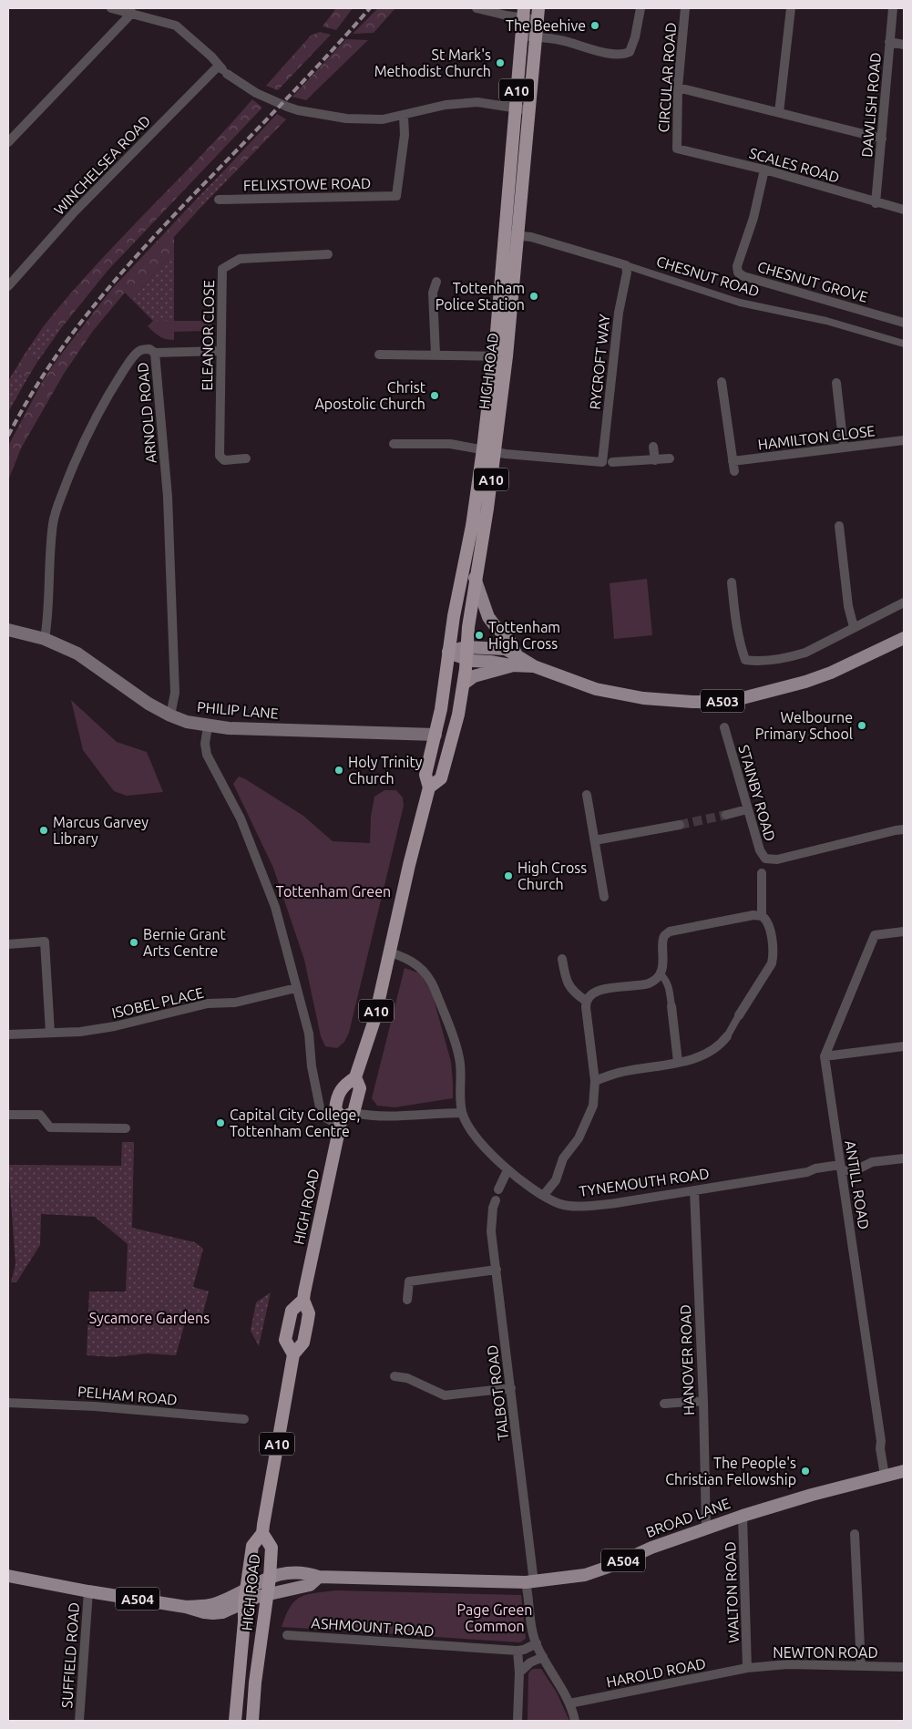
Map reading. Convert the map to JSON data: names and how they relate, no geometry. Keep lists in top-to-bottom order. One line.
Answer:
{"streets":{"highway":["A10","HIGH ROAD"],"main road":["A503","PHILIP LANE","BROAD LANE","A504"],"street":["CIRCULAR ROAD","DAWLISH ROAD","WINCHELSEA ROAD","SCALES ROAD","FELIXSTOWE ROAD","CHESNUT ROAD","CHESNUT GROVE","ELEANOR CLOSE","RYCROFT WAY","ARNOLD ROAD","HAMILTON CLOSE","STAINBY ROAD","ISOBEL PLACE","TYNEMOUTH ROAD","ANTILL ROAD","HANOVER ROAD","TALBOT ROAD","PELHAM ROAD","WALTON ROAD","ASHMOUNT ROAD","NEWTON ROAD","SUFFIELD ROAD","HAROLD ROAD"]},"crossings":[["CIRCULAR ROAD","SCALES ROAD"],["A10","HIGH ROAD"],["A10","BROAD LANE"],["A10","A504"],["DAWLISH ROAD","SCALES ROAD"],["SCALES ROAD","CHESNUT GROVE"],["CHESNUT ROAD","RYCROFT WAY"],["CHESNUT ROAD","HIGH ROAD"],["RYCROFT WAY","HIGH ROAD"],["HIGH ROAD","A503"],["HIGH ROAD","PHILIP LANE"],["HIGH ROAD","BROAD LANE"],["HIGH ROAD","A504"],["ARNOLD ROAD","PHILIP LANE"],["TYNEMOUTH ROAD","ANTILL ROAD"],["TYNEMOUTH ROAD","HANOVER ROAD"],["ANTILL ROAD","BROAD LANE"],["HANOVER ROAD","BROAD LANE"],["TALBOT ROAD","BROAD LANE"],["TALBOT ROAD","ASHMOUNT ROAD"],["TALBOT ROAD","HAROLD ROAD"],["BROAD LANE","A504"],["BROAD LANE","WALTON ROAD"],["A504","SUFFIELD ROAD"],["WALTON ROAD","NEWTON ROAD"],["WALTON ROAD","HAROLD ROAD"],["NEWTON ROAD","HAROLD ROAD"]],"parks":["Tottenham Green","Sycamore Gardens","Page Green Common"],"places":["The Beehive","St Mark's Methodist Church","Tottenham Police Station","Christ Apostolic Church","Tottenham High Cross","Welbourne Primary School","Holy Trinity Church","Marcus Garvey Library","High Cross Church","Bernie Grant Arts Centre","Capital City College, Tottenham Centre","The People's Christian Fellowship"]}
